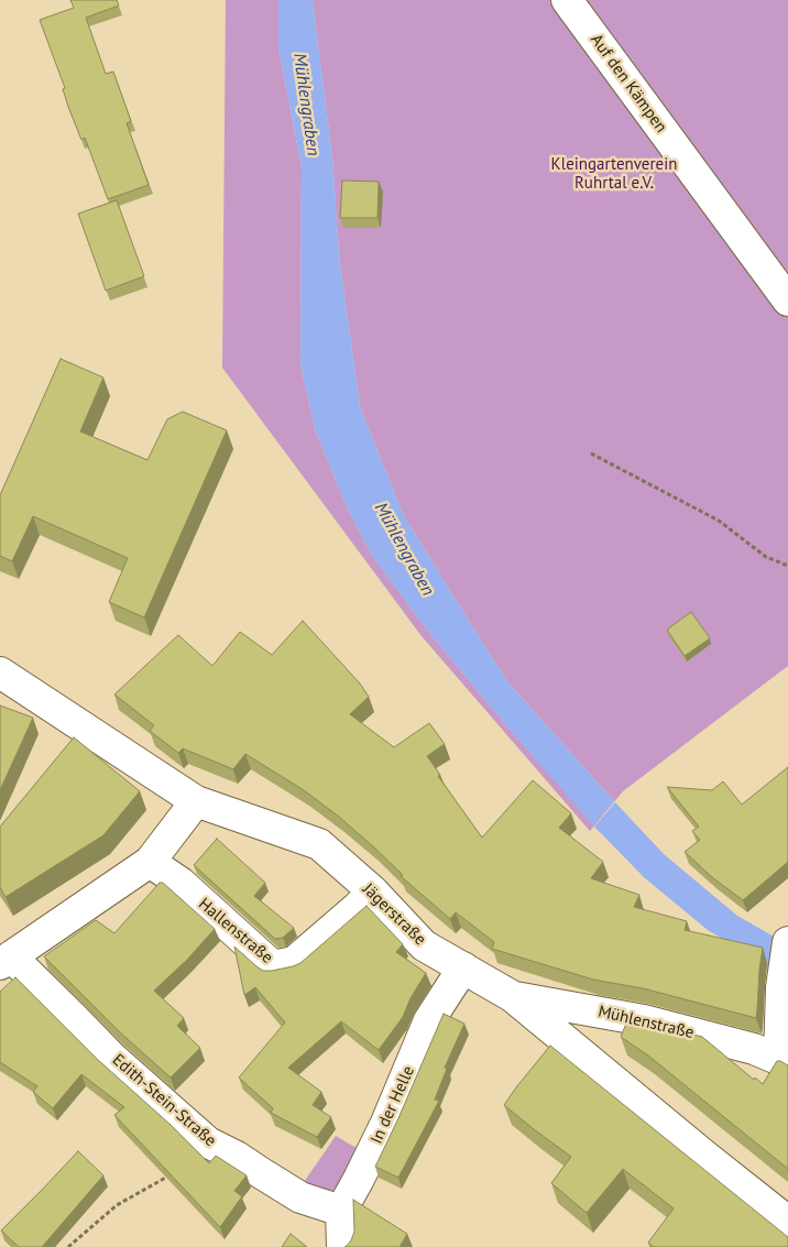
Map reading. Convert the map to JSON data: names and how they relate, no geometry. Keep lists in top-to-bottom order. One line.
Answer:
{"streets":{"street":["Auf den Kämpen","Jägerstraße","Hallenstraße","Mühlenstraße","Edith-Stein-Straße","In der Helle"]},"crossings":[["Jägerstraße","Hallenstraße"],["Jägerstraße","Mühlenstraße"],["Jägerstraße","In der Helle"],["Edith-Stein-Straße","In der Helle"]],"water":["Mühlengraben"],"parks":["Kleingartenverein Ruhrtal e.V."]}
